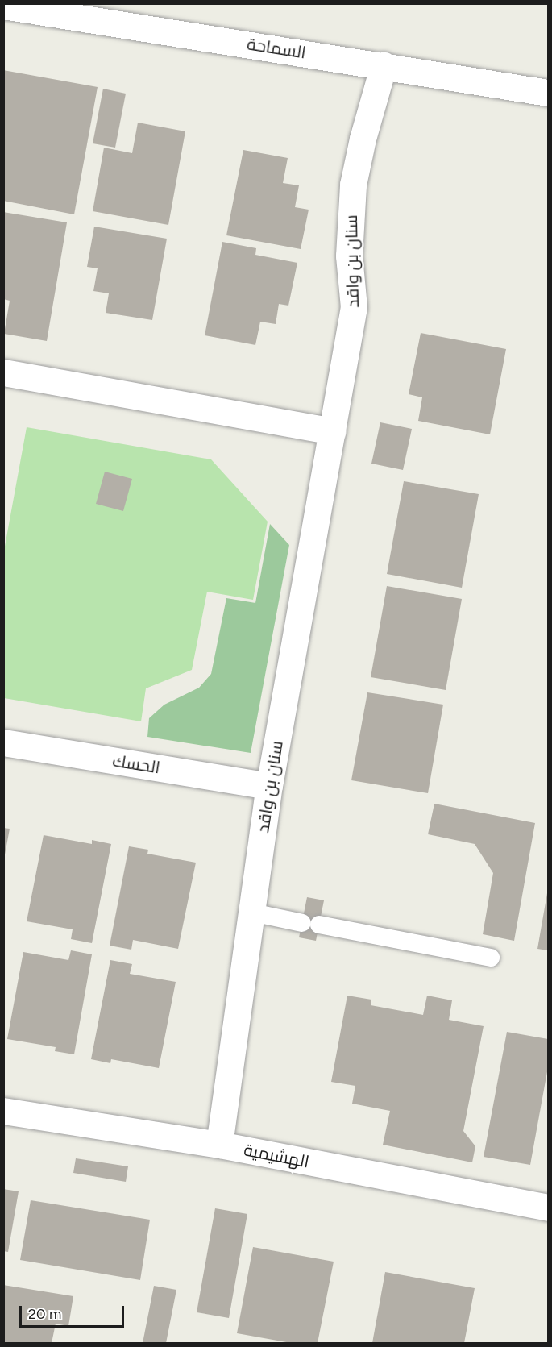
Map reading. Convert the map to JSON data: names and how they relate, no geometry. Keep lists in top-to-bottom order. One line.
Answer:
{"streets":{"street":["السماحة","سنان بن واقد","الحسك","الهشيمية"]},"crossings":[["السماحة","سنان بن واقد"],["سنان بن واقد","الحسك"],["سنان بن واقد","الهشيمية"]],"scale_bar":"20 m"}
